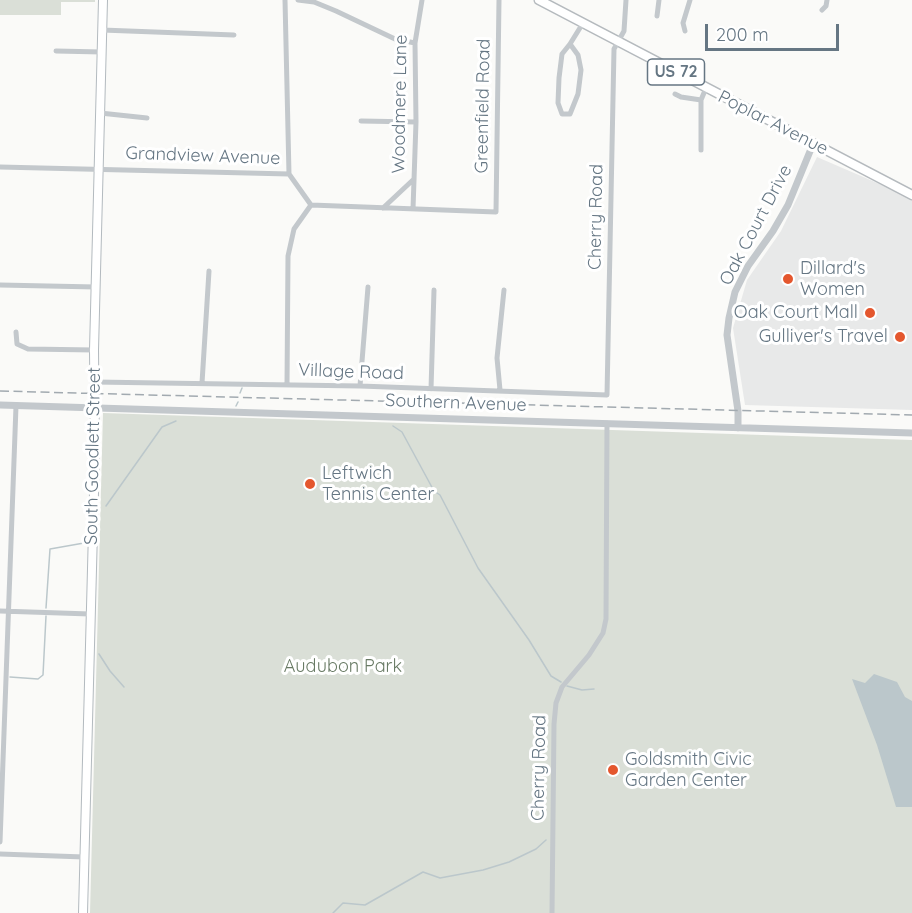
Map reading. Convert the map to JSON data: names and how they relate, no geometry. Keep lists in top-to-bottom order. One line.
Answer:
{"streets":{"main road":["US 72","Poplar Avenue","South Goodlett Street"],"street":["Woodmere Lane","Greenfield Road","Grandview Avenue","Cherry Road","Oak Court Drive","Village Road","Southern Avenue"]},"crossings":[["Woodmere Lane","Greenfield Road"],["Poplar Avenue","Cherry Road"],["Poplar Avenue","Oak Court Drive"],["Grandview Avenue","South Goodlett Street"],["Cherry Road","Village Road"],["Cherry Road","Southern Avenue"],["Oak Court Drive","Southern Avenue"],["Village Road","South Goodlett Street"],["Southern Avenue","South Goodlett Street"]],"parks":["Audubon Park"],"places":["Dillard's Women","Oak Court Mall","Gulliver's Travel","Leftwich Tennis Center","Goldsmith Civic Garden Center"],"scale_bar":"200 m"}
